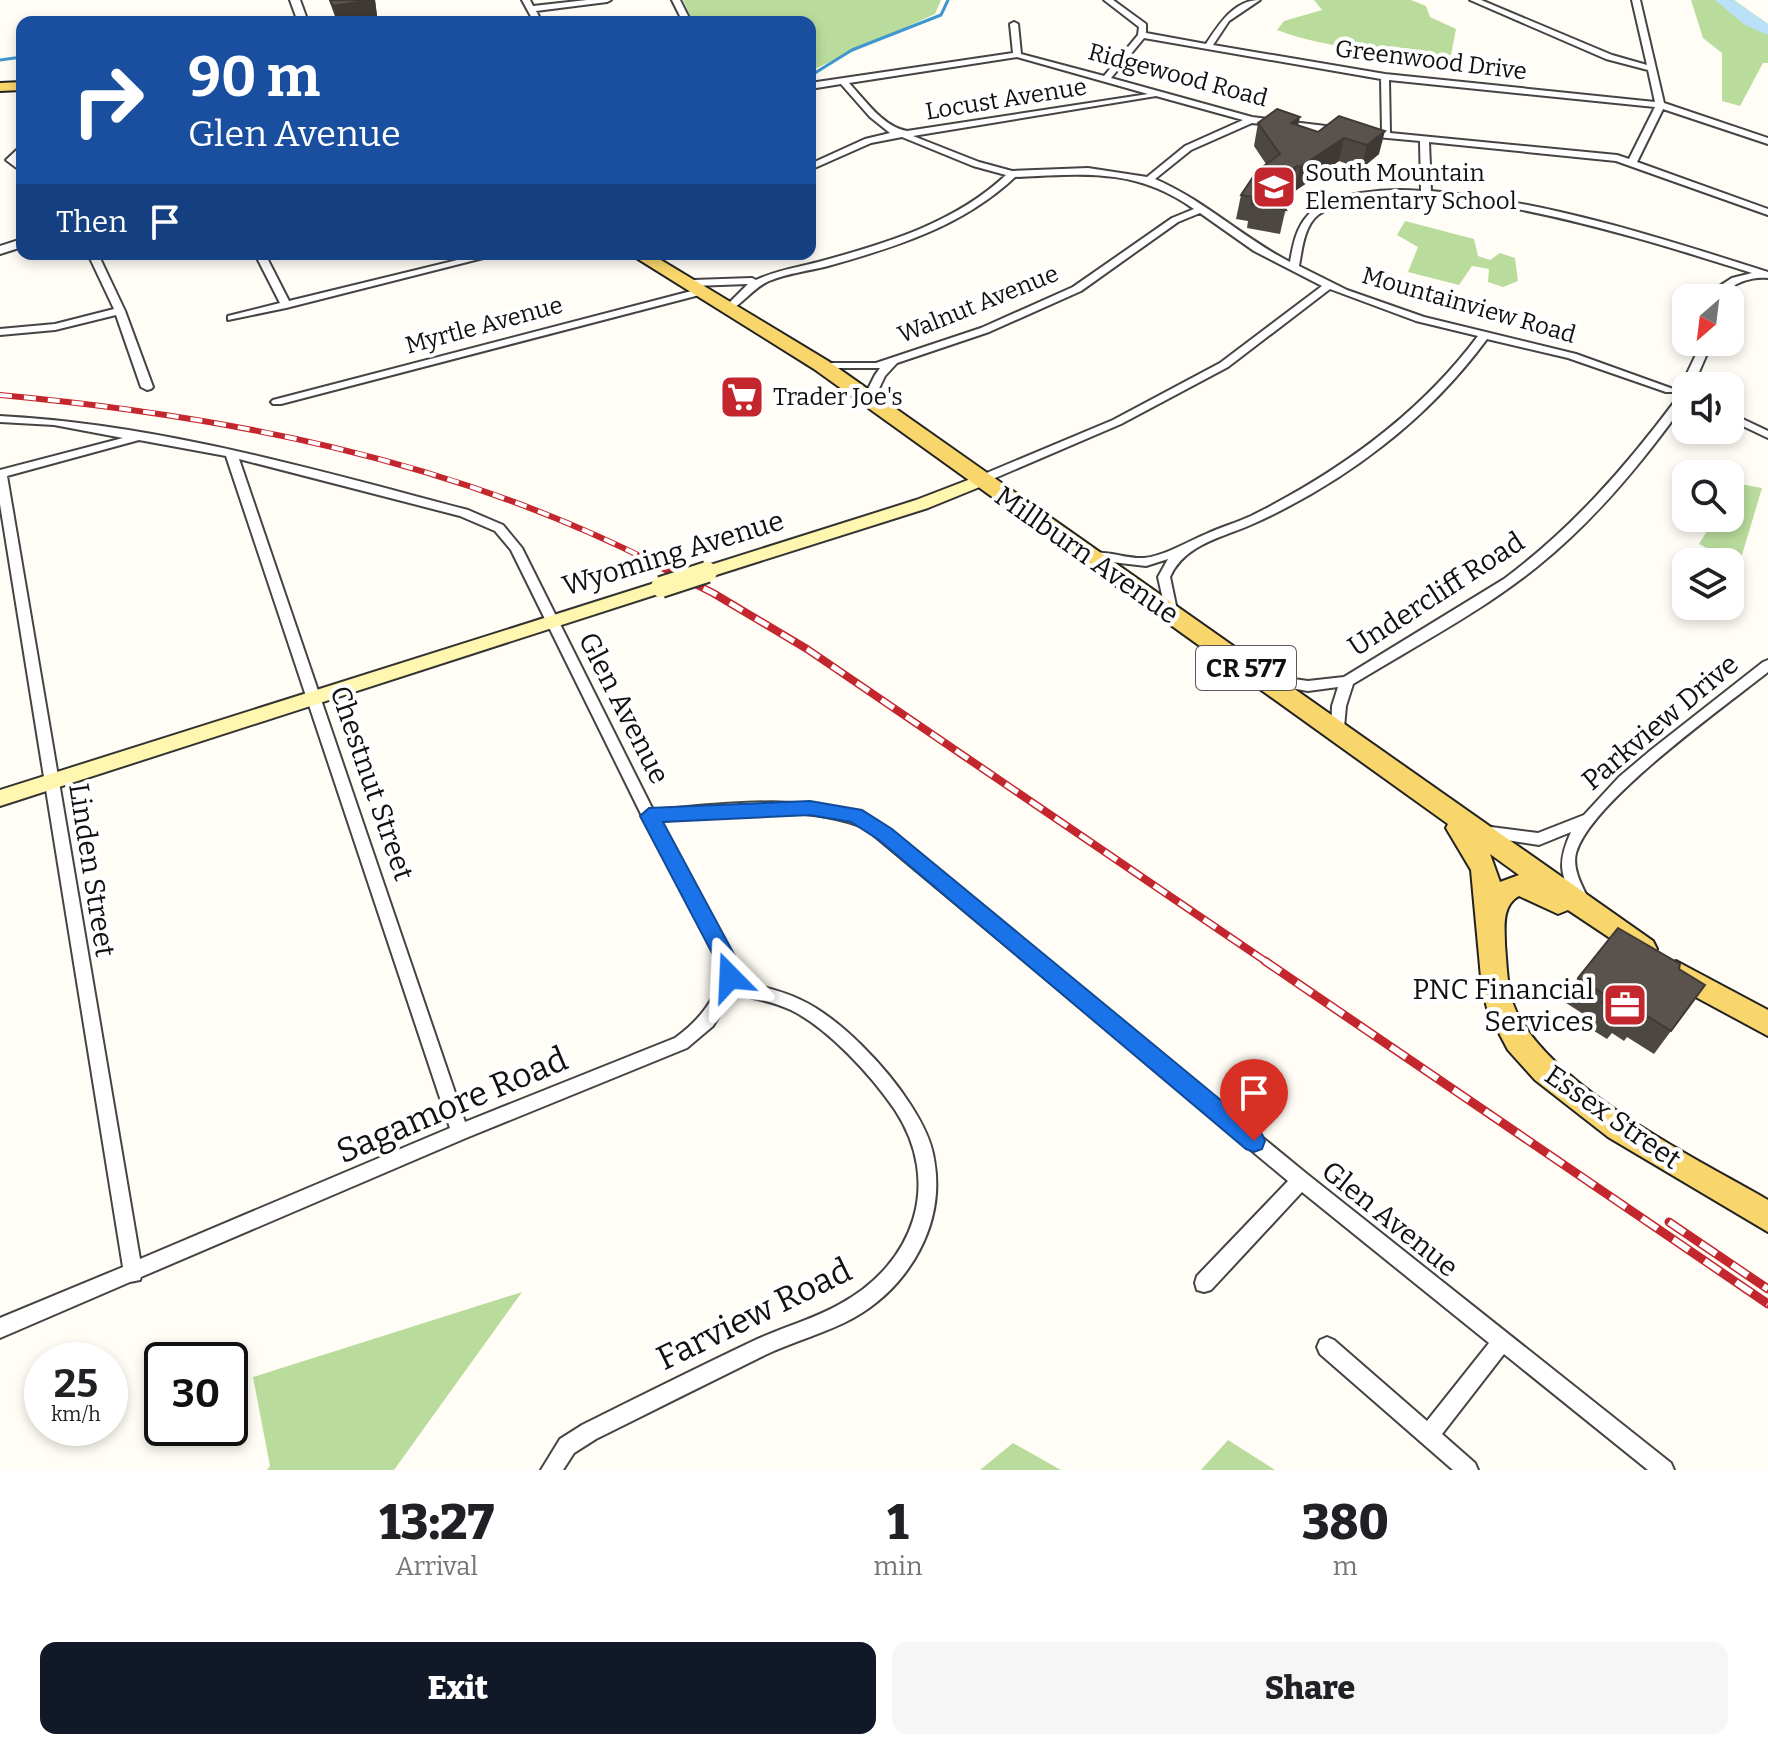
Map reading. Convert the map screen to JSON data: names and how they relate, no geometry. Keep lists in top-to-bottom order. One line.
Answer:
{"streets":{"main road":["Wyoming Avenue","Millburn Avenue","CR 577","Essex Street"],"street":["Greenwood Drive","Ridgewood Road","Locust Avenue","Walnut Avenue","Mountainview Road","Myrtle Avenue","Undercliff Road","Glen Avenue","Parkview Drive","Chestnut Street","Linden Street","Sagamore Road","Farview Road"]},"crossings":[["Ridgewood Road","Locust Avenue"],["Ridgewood Road","Mountainview Road"],["Locust Avenue","Mountainview Road"],["Walnut Avenue","Mountainview Road"],["Walnut Avenue","Millburn Avenue"],["Mountainview Road","Myrtle Avenue"],["Mountainview Road","Wyoming Avenue"],["Myrtle Avenue","Millburn Avenue"],["Wyoming Avenue","Millburn Avenue"],["Wyoming Avenue","Glen Avenue"],["Wyoming Avenue","Chestnut Street"],["Wyoming Avenue","Linden Street"],["Millburn Avenue","Undercliff Road"],["Millburn Avenue","Parkview Drive"],["Millburn Avenue","Essex Street"],["Glen Avenue","Chestnut Street"],["Chestnut Street","Sagamore Road"],["Linden Street","Sagamore Road"],["Sagamore Road","Farview Road"]],"places":{"school or university":["South Mountain Elementary School"],"supermarket":["Trader Joe's"],"office":["PNC Financial Services"]},"north":"bottom left","page":{"turn":["90 m","Glen Avenue"],"then":"Then","speed":"25 km/h","limit":"30","eta":["13:27","Arrival","1","min","380","m"],"buttons":["Exit","Share"]}}
